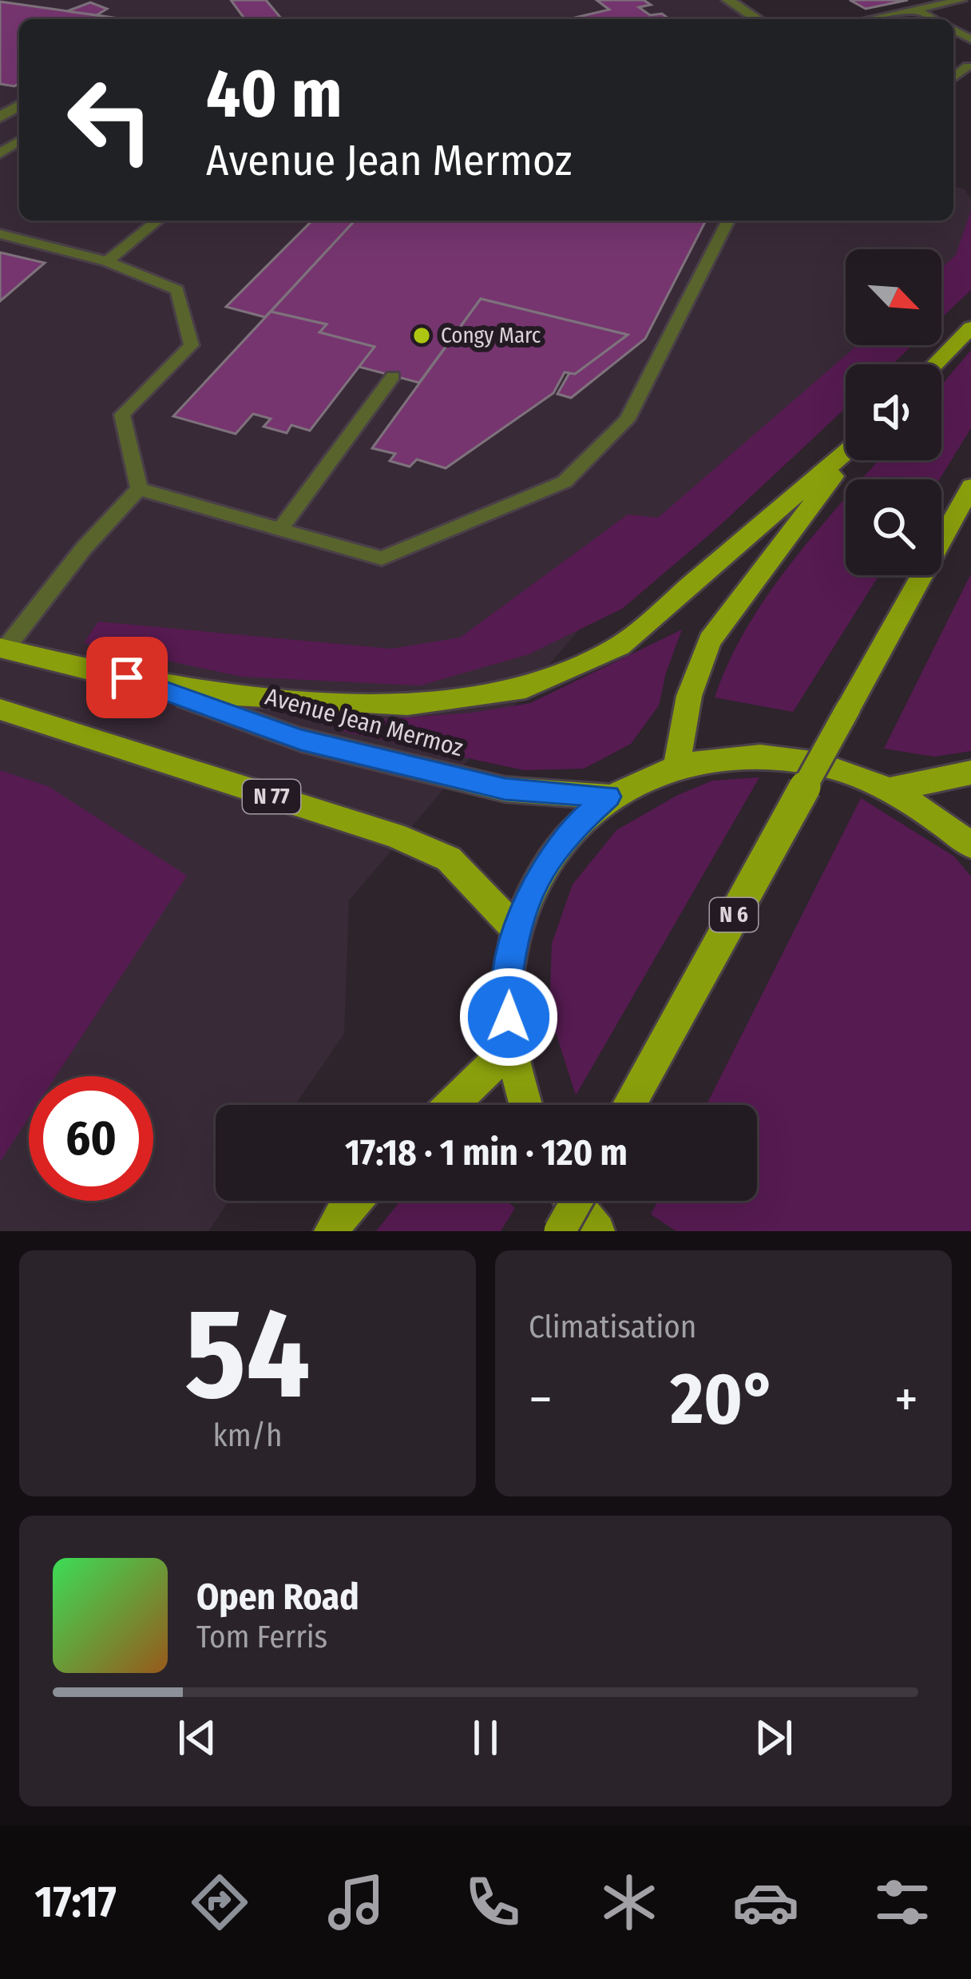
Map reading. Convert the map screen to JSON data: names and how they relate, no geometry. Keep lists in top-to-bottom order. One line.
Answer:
{"streets":{"main road":["Avenue Jean Mermoz","N 77","N 6"]},"places":["Congy Marc"],"north":"bottom right","page":{"turn":["40 m","Avenue Jean Mermoz"],"limit":"60","trip":"17:18 · 1 min · 120 m","tile":[["54","km/h"],"Climatisation"],"heat":["−","20°","+"],"song":["Open Road","Tom Ferris"],"tabs":"17:17"}}
